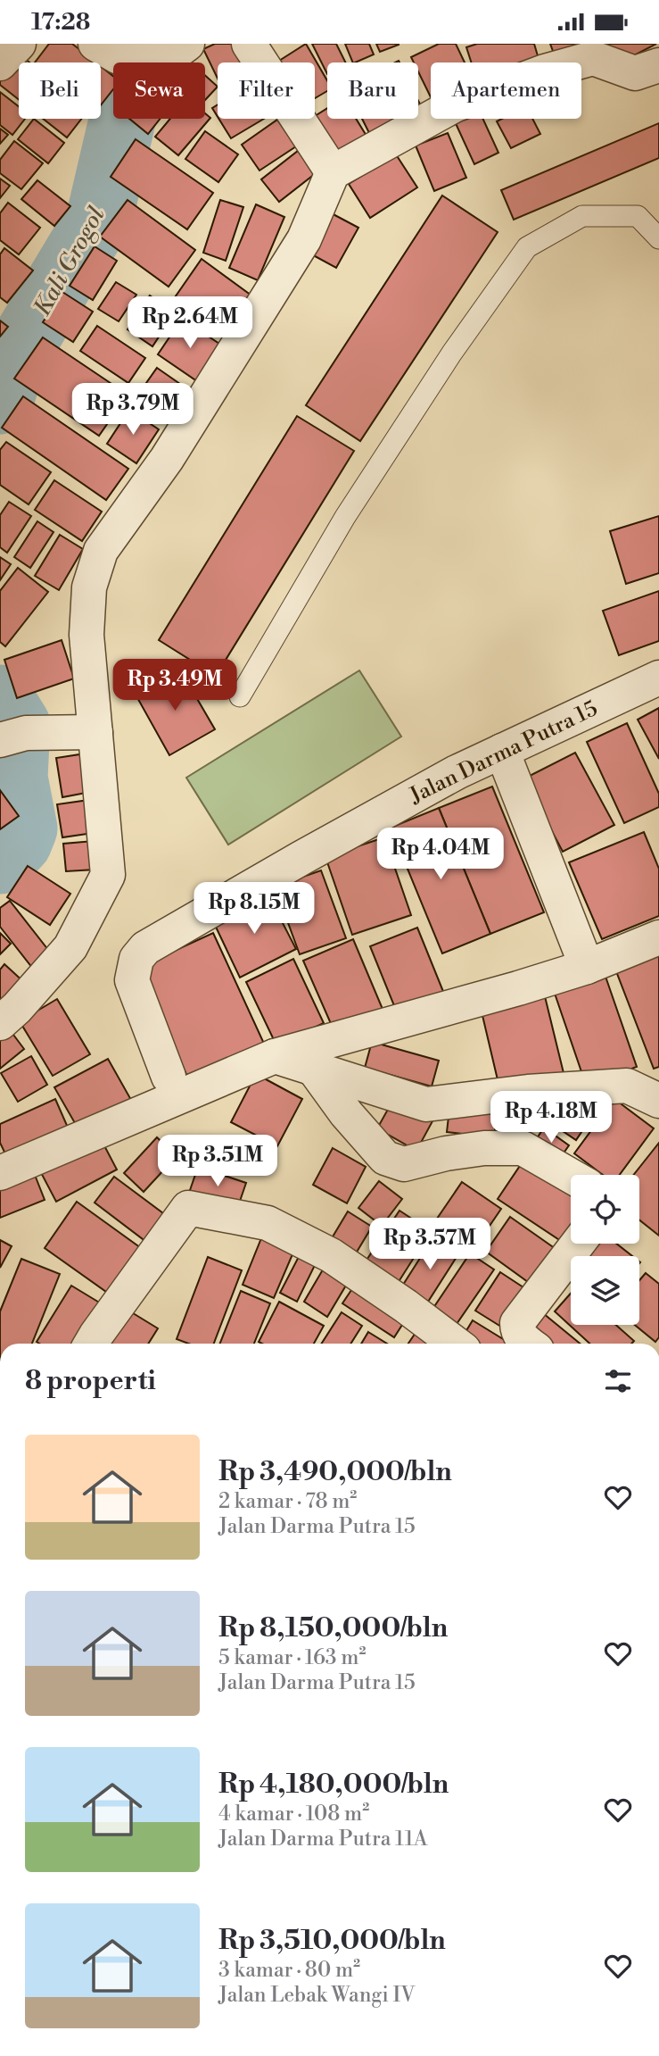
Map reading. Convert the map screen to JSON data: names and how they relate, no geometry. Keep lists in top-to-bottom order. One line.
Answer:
{"streets":{"street":["Jalan Darma Putra 15"]},"water":["Kali Grogol"],"page":{"status":"17:28","chip":["Beli","Sewa","Filter","Baru","Apartemen"],"price":["Rp 2.64M","Rp 3.79M","Rp 3.49M","Rp 4.04M","Rp 8.15M","Rp 4.18M","Rp 3.51M","Rp 3.57M"],"heading":"8 properti","list":[{"name":"Rp 3,490,000/bln","note":"2 kamar · 78 m² · Jalan Darma Putra 15"},{"name":"Rp 8,150,000/bln","note":"5 kamar · 163 m² · Jalan Darma Putra 15"},{"name":"Rp 4,180,000/bln","note":"4 kamar · 108 m² · Jalan Darma Putra 11A"},{"name":"Rp 3,510,000/bln","note":"3 kamar · 80 m² · Jalan Lebak Wangi IV"}]}}
